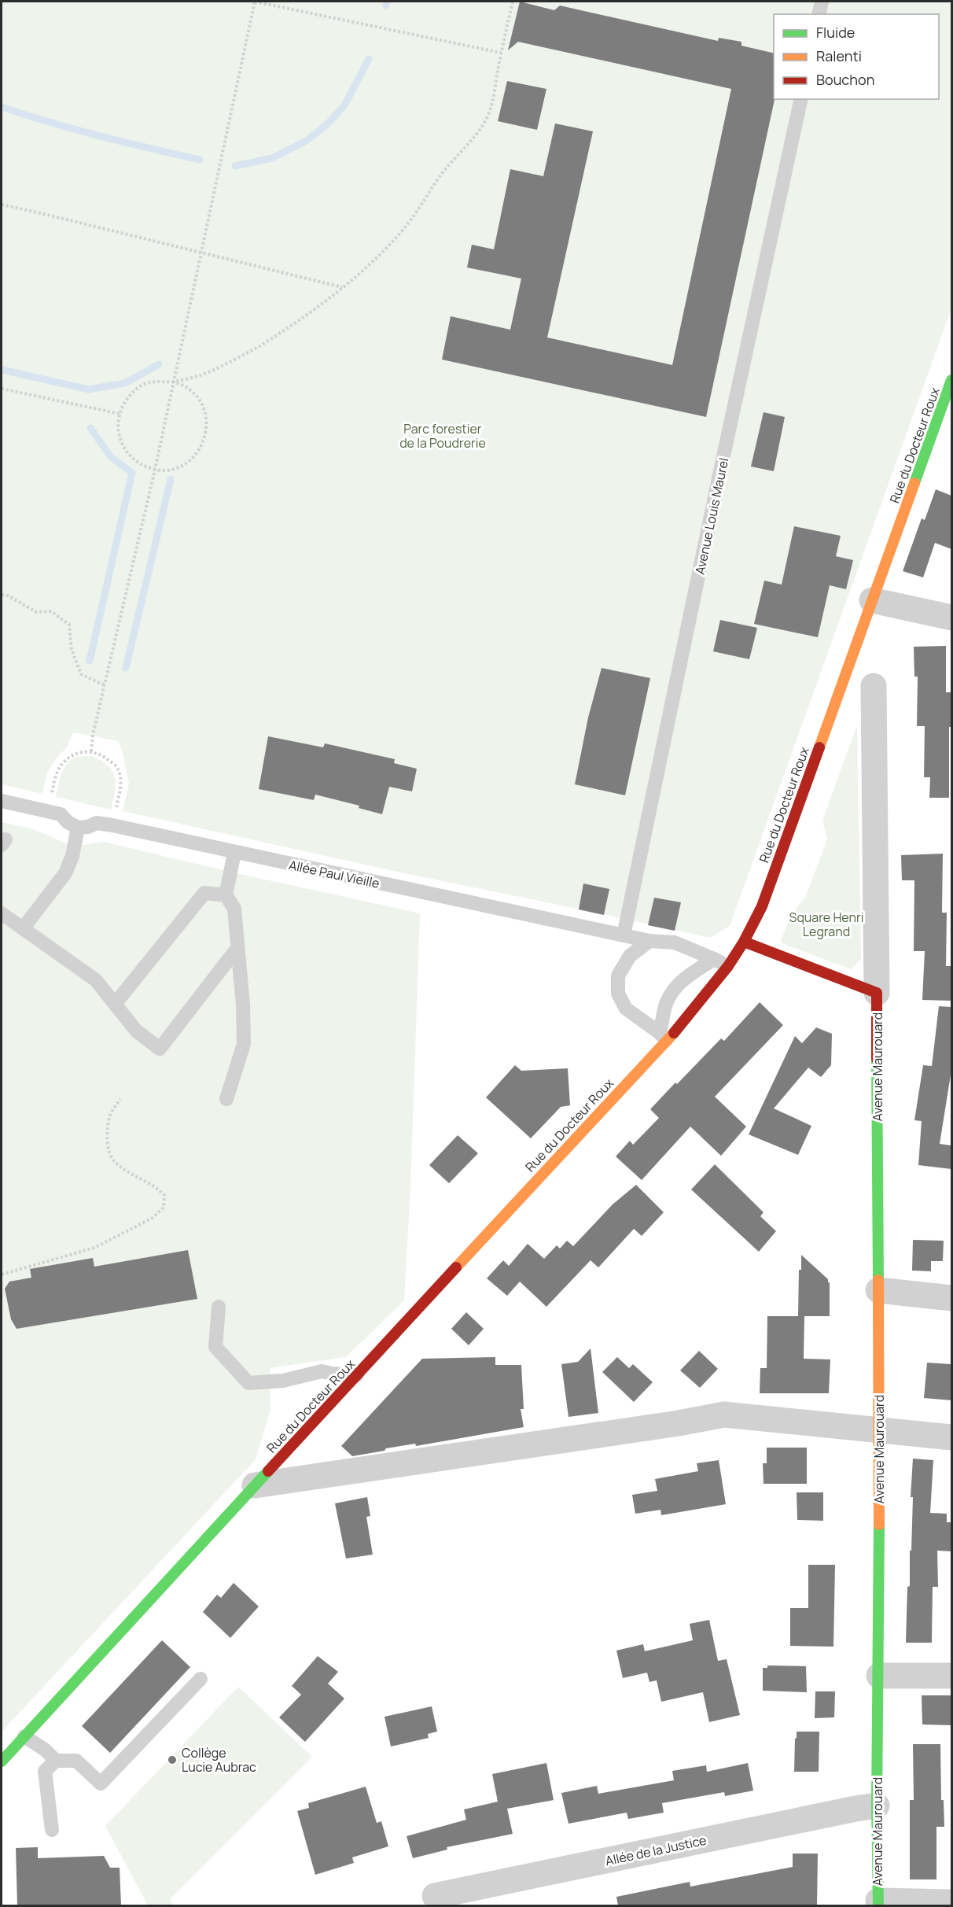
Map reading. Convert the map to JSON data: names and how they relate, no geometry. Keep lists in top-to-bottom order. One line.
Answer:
{"streets":{"main road":["Rue du Docteur Roux","Avenue Maurouard"],"street":["Allée de la Justice"],"lane":["Avenue Louis Maurel","Allée Paul Vieille"]},"crossings":[["Rue du Docteur Roux","Avenue Maurouard"],["Avenue Louis Maurel","Allée Paul Vieille"],["Avenue Maurouard","Allée de la Justice"]],"parks":["Parc forestier de la Poudrerie","Square Henri Legrand"],"places":["Collège Lucie Aubrac"],"legend":["Fluide","Ralenti","Bouchon"]}
